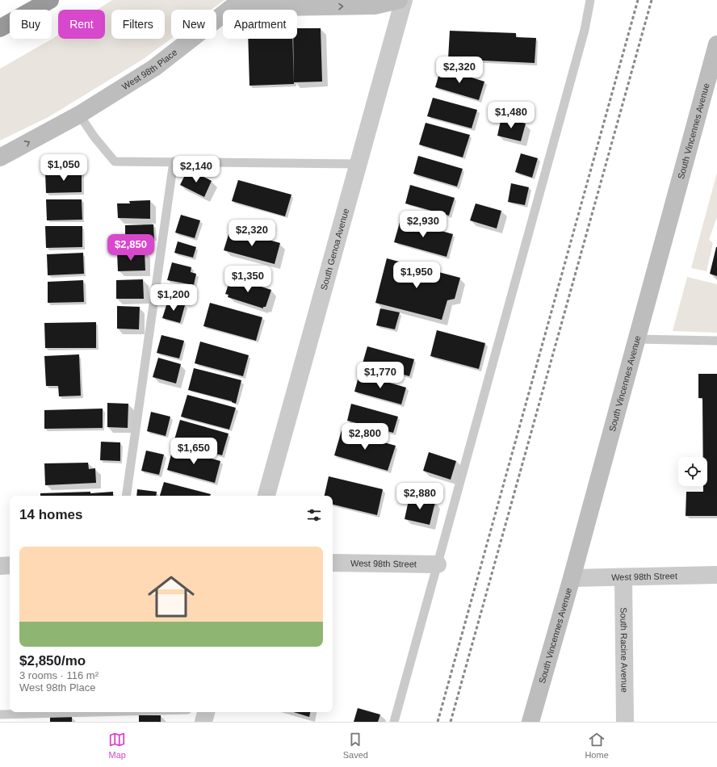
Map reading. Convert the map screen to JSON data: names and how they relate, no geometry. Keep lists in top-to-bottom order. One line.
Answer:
{"streets":{"main road":["West 98th Place","South Vincennes Avenue"],"street":["South Genoa Avenue","West 98th Street","South Racine Avenue"]},"crossings":[["South Vincennes Avenue","West 98th Street"],["West 98th Street","South Racine Avenue"]],"one_way":["West 98th Place"],"page":{"chip":["Buy","Rent","Filters","New","Apartment"],"price":["$2,320","$1,480","$1,050","$2,140","$2,930","$2,320","$2,850","$1,950","$1,350","$1,200","$1,770","$2,800","$1,650","$2,880"],"heading":"14 homes","list":[{"name":"$2,850/mo","note":"3 rooms · 116 m² · West 98th Place"}],"tabs":["Map","Saved","Home"]}}
